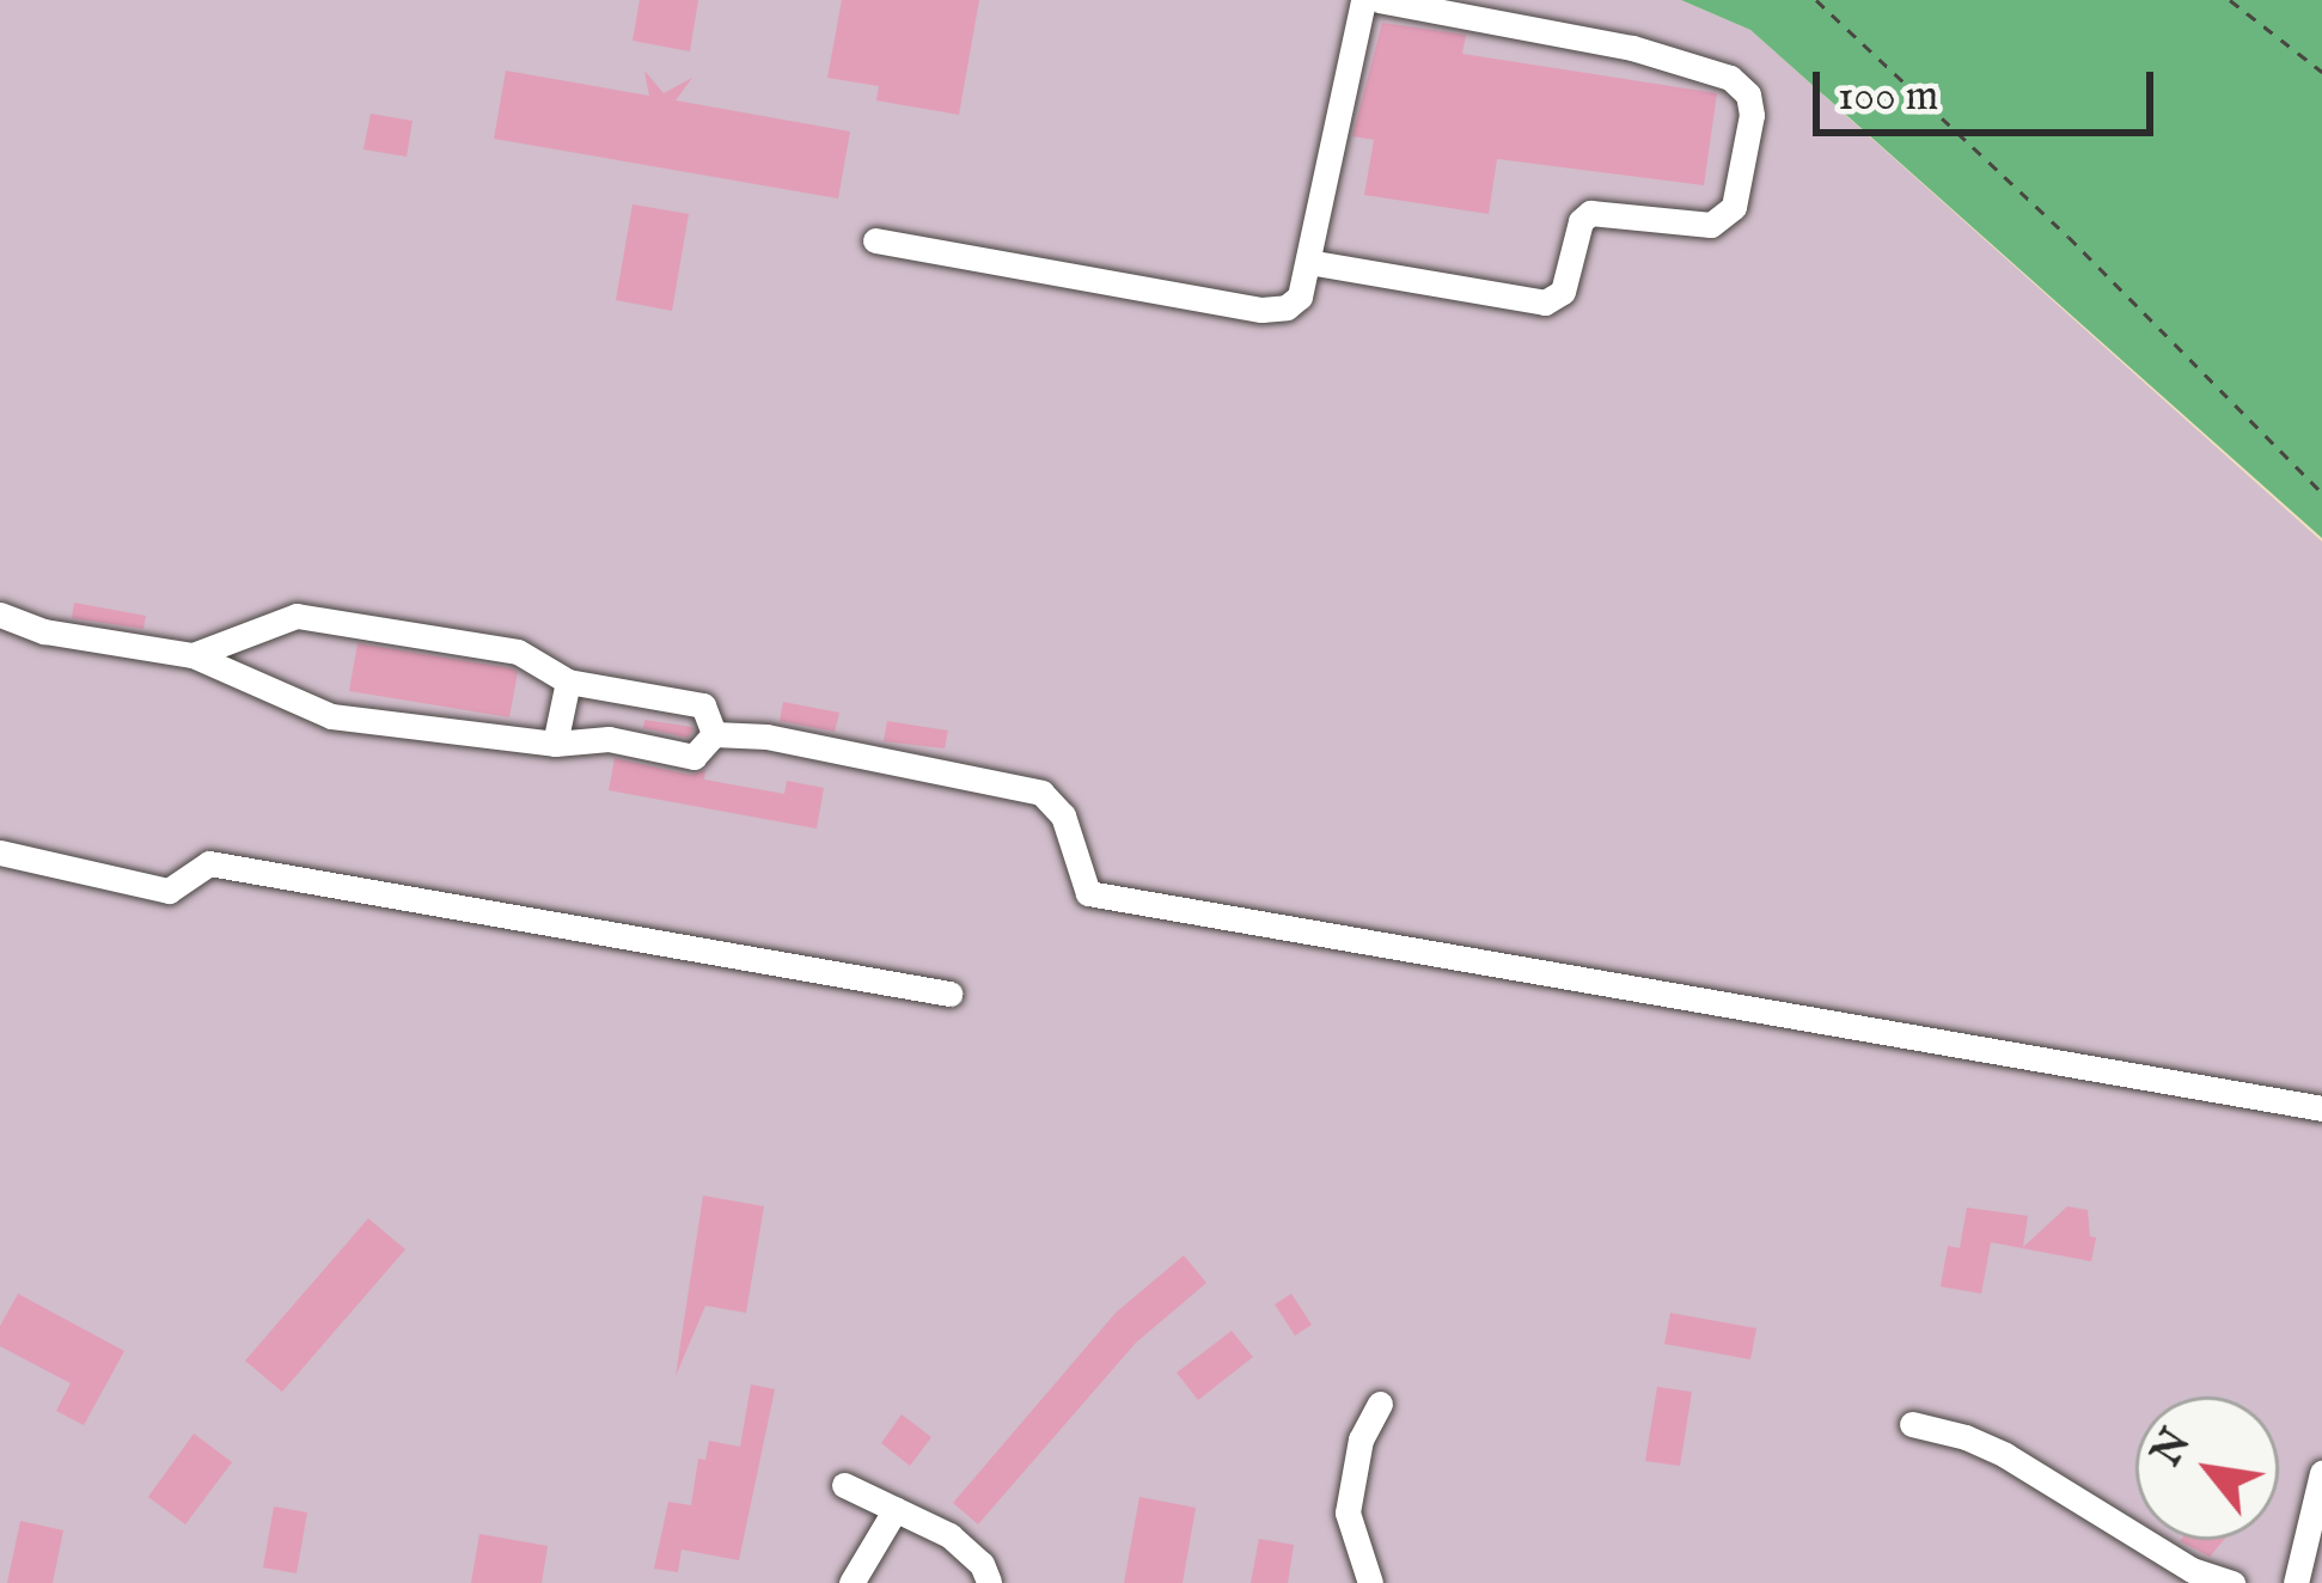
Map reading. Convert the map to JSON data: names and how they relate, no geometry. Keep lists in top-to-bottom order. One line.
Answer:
{"scale_bar":"100 m","north":"top left"}
